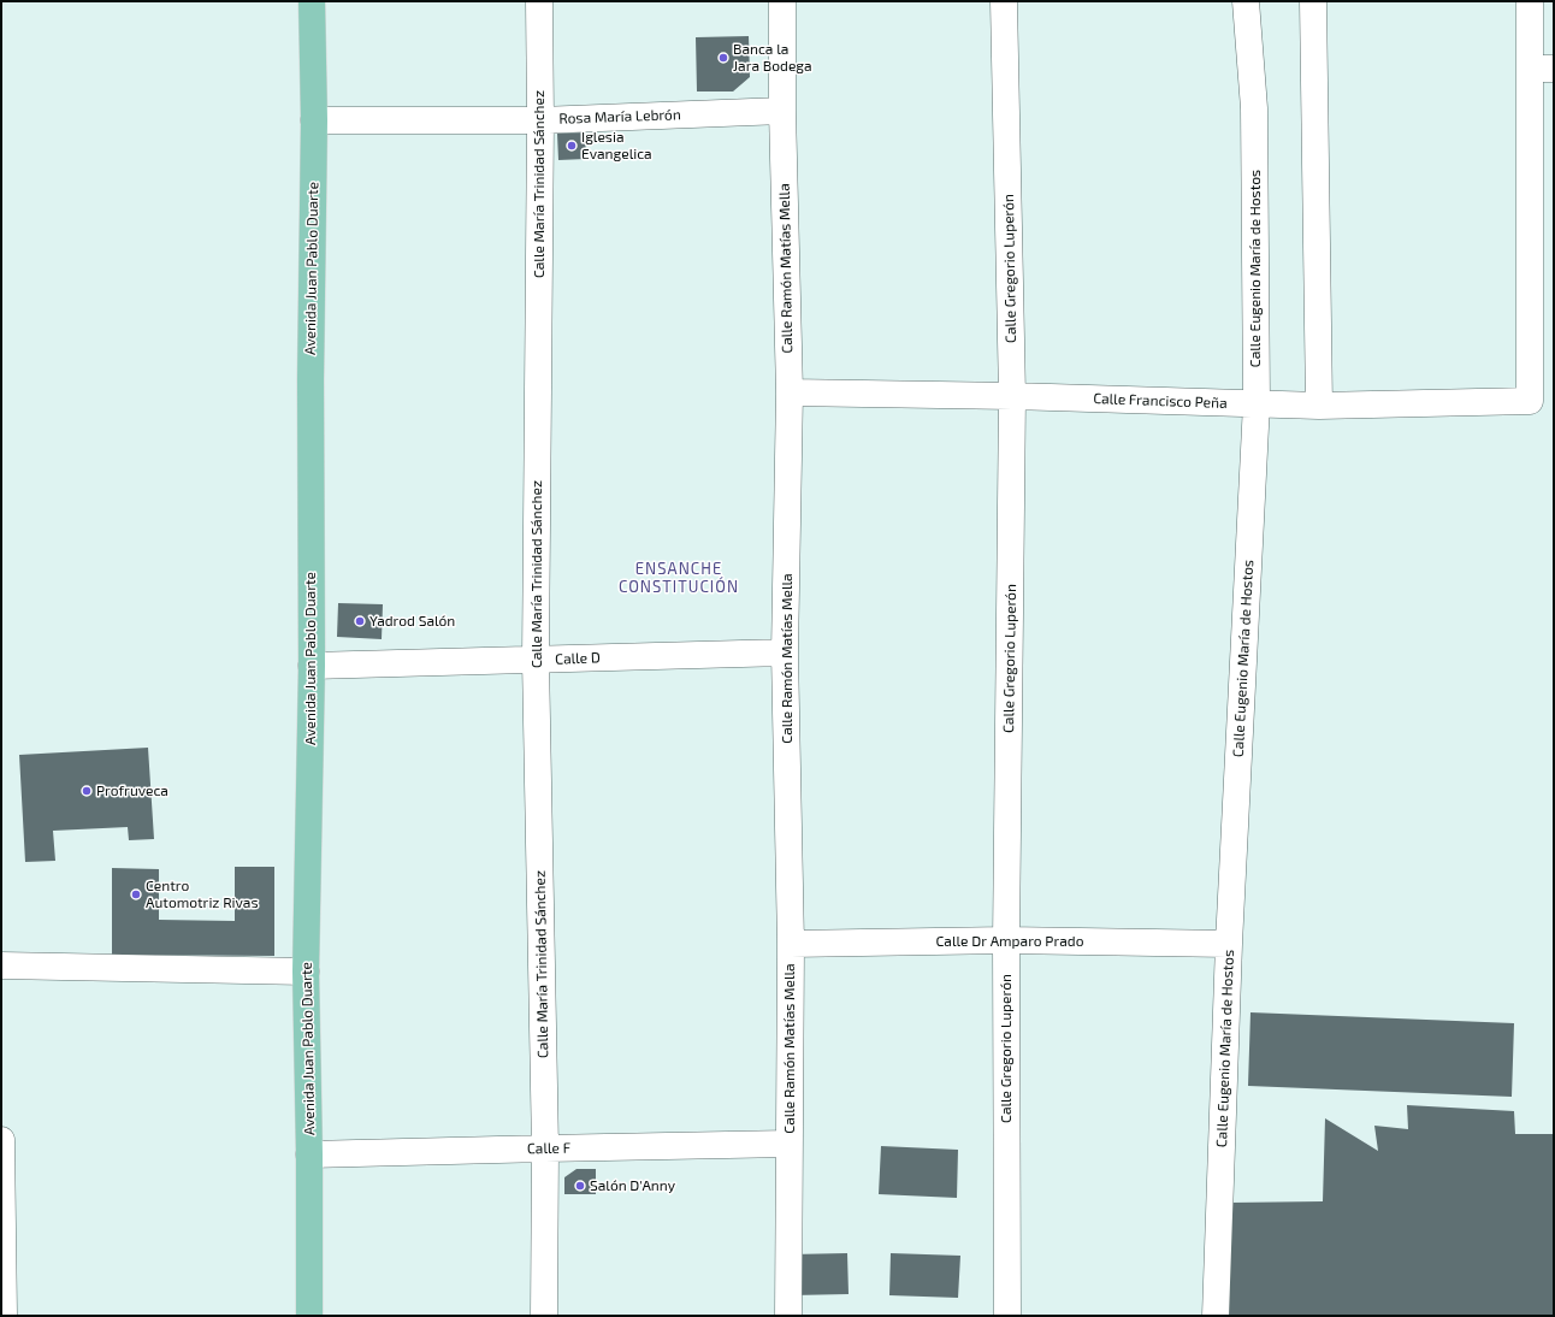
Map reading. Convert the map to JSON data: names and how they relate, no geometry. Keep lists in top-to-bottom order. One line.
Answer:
{"streets":{"main road":["Avenida Juan Pablo Duarte"],"street":["Rosa María Lebrón","Calle María Trinidad Sánchez","Calle Ramón Matías Mella","Calle Gregorio Luperón","Calle Eugenio María de Hostos","Calle Francisco Peña","Calle D","Calle Dr Amparo Prado","Calle F"]},"crossings":[["Rosa María Lebrón","Calle María Trinidad Sánchez"],["Rosa María Lebrón","Avenida Juan Pablo Duarte"],["Rosa María Lebrón","Calle Ramón Matías Mella"],["Calle María Trinidad Sánchez","Calle D"],["Calle María Trinidad Sánchez","Calle F"],["Avenida Juan Pablo Duarte","Calle D"],["Avenida Juan Pablo Duarte","Calle F"],["Calle Ramón Matías Mella","Calle Francisco Peña"],["Calle Ramón Matías Mella","Calle D"],["Calle Ramón Matías Mella","Calle Dr Amparo Prado"],["Calle Ramón Matías Mella","Calle F"],["Calle Gregorio Luperón","Calle Francisco Peña"],["Calle Gregorio Luperón","Calle Dr Amparo Prado"],["Calle Eugenio María de Hostos","Calle Francisco Peña"],["Calle Eugenio María de Hostos","Calle Dr Amparo Prado"]],"districts":["ENSANCHE CONSTITUCIÓN"],"places":["Banca la Jara Bodega","Iglesia Evangelica","Yadrod Salón","Profruveca","Centro Automotriz Rivas","Salón D'Anny"]}
